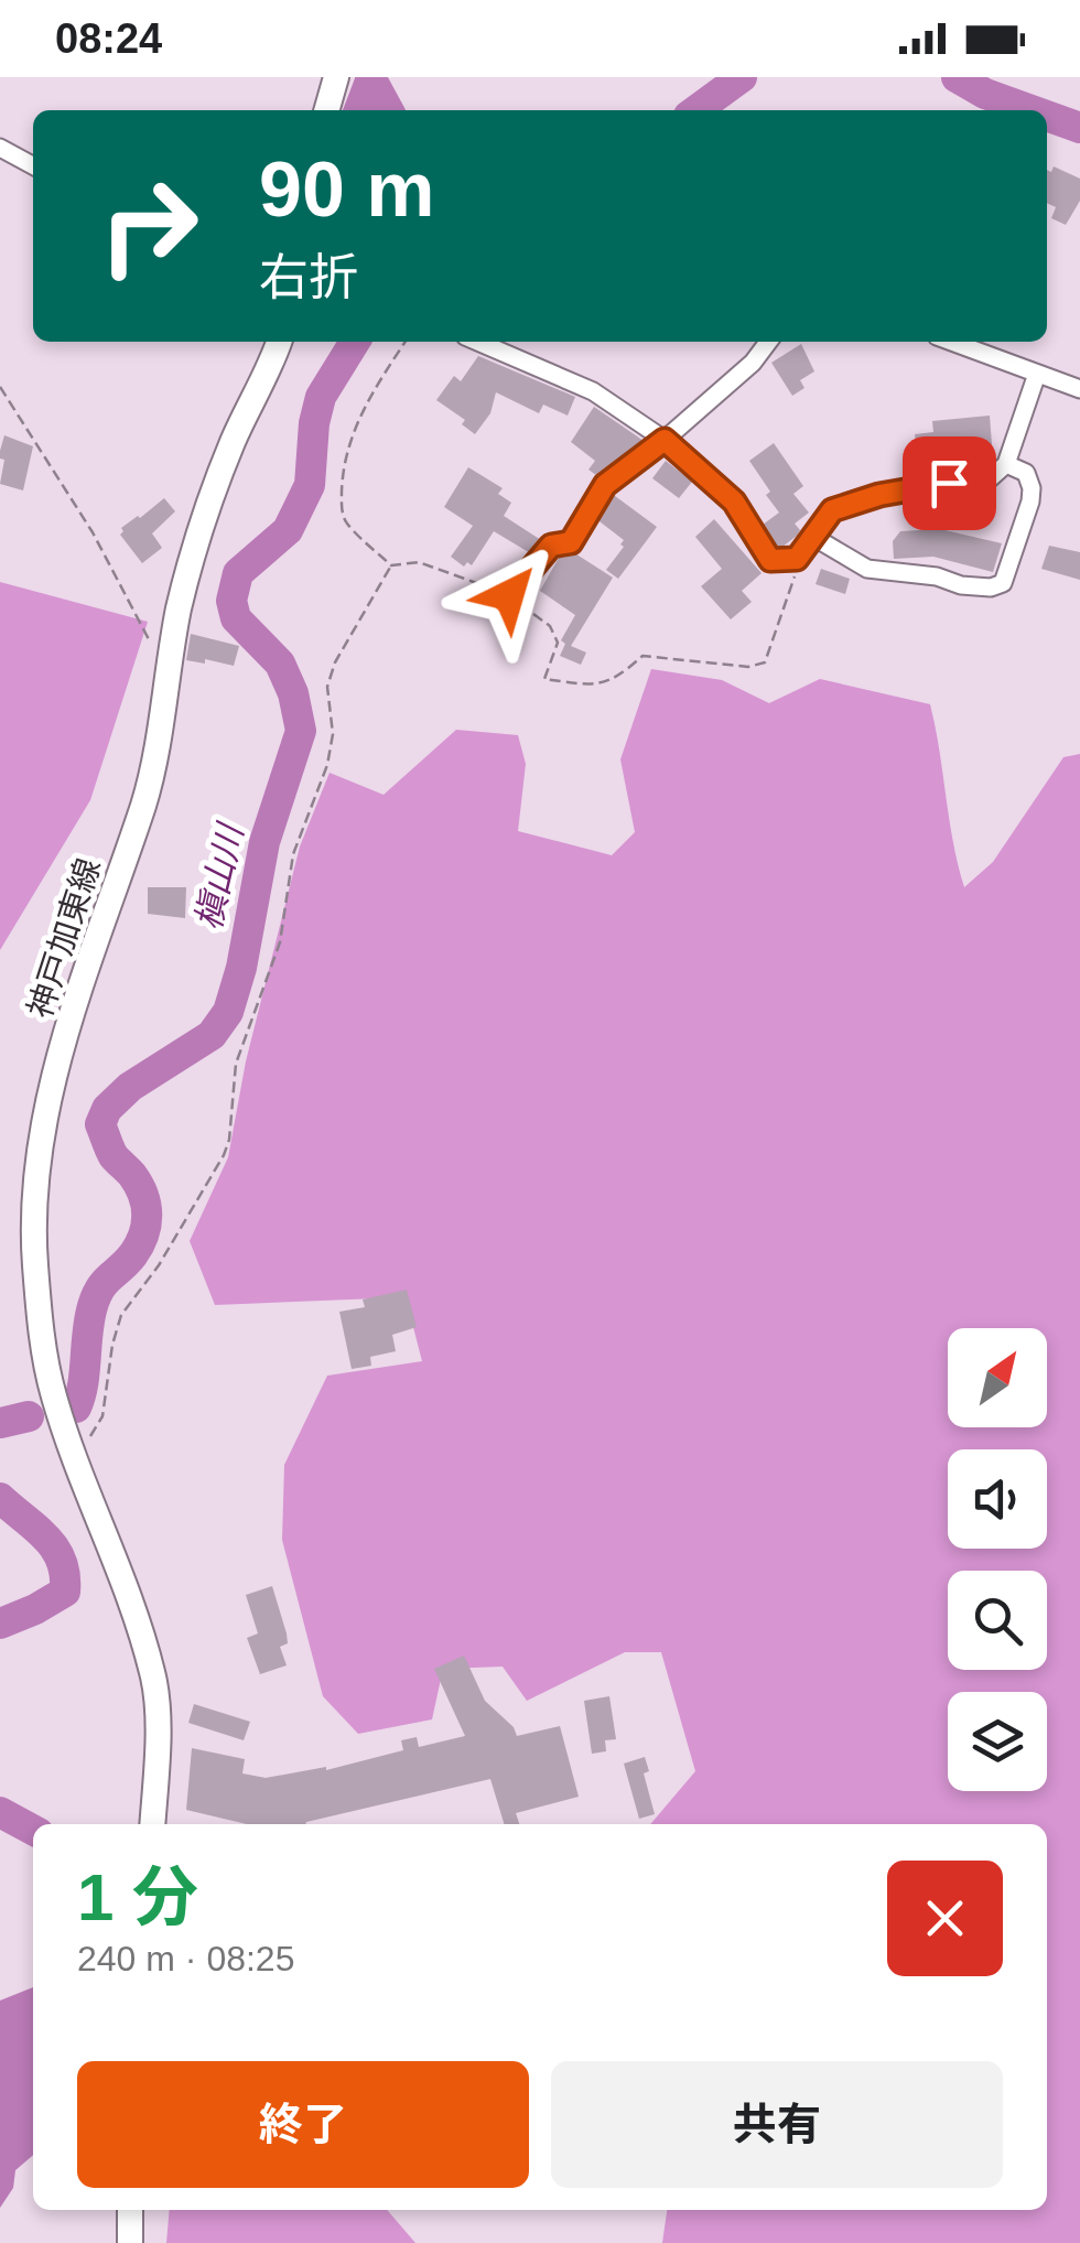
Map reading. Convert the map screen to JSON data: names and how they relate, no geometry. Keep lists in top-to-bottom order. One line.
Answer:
{"streets":{"main road":["神戸加東線"]},"water":["槇山川"],"north":"top right","page":{"status":"08:24","turn":["90 m","右折"],"heading":["1 分","240 m · 08:25"],"buttons":["終了","共有"]}}
